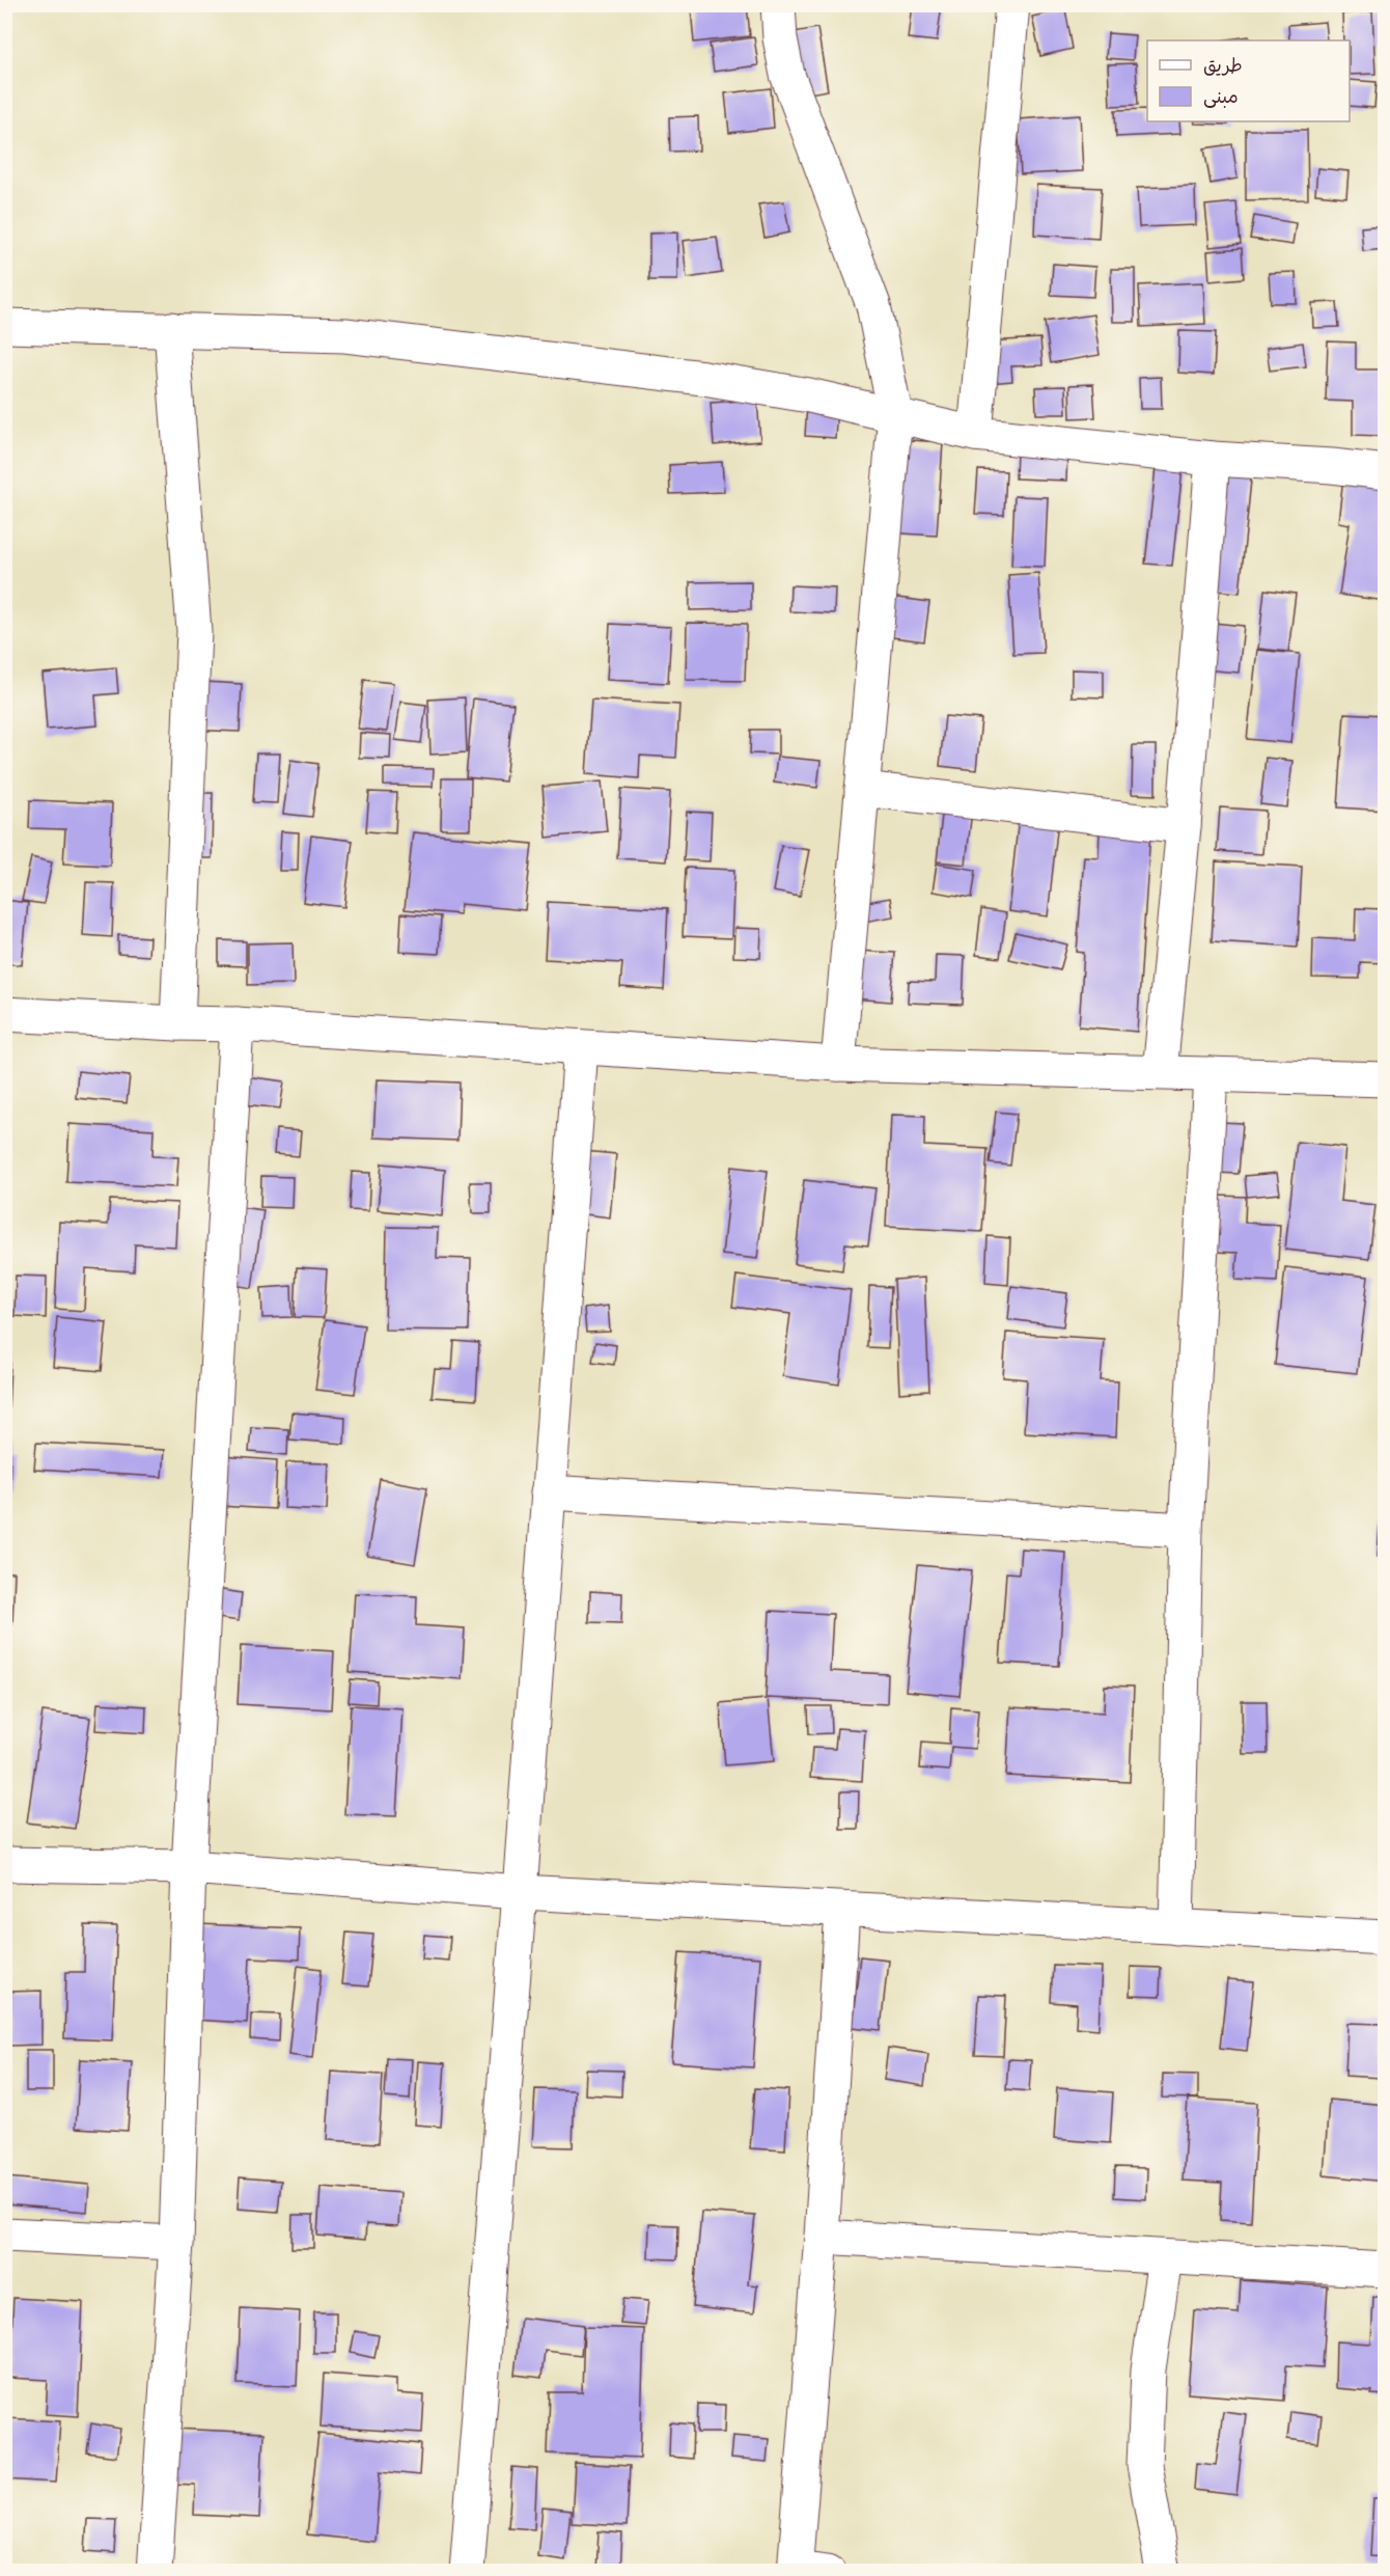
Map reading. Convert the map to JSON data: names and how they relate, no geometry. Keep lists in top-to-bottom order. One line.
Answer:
{"legend":["طريق","مبنى"]}
